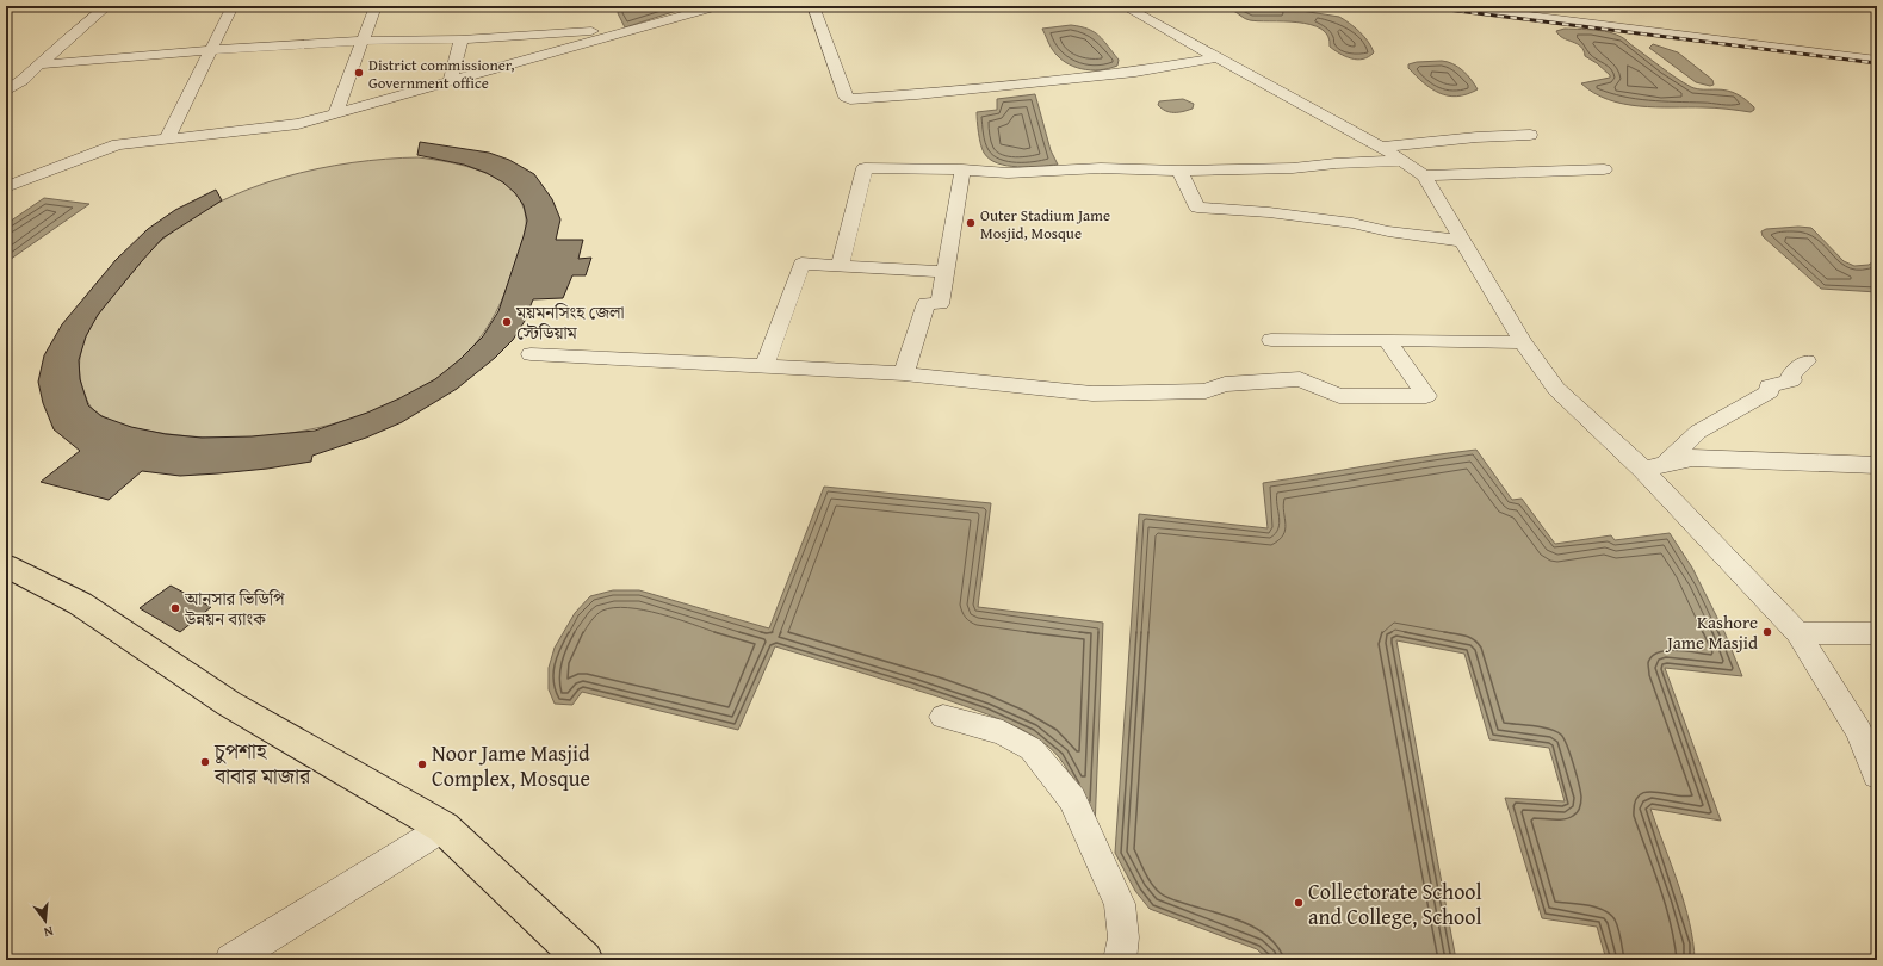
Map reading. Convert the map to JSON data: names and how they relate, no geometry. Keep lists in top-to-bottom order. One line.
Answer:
{"places":["District commissioner, Government office","Outer Stadium Jame Mosjid, Mosque","ময়মনসিংহ জেলা স্টেডিয়াম","আনসার ভিডিপি উন্নয়ন ব্যাংক","Kashore Jame Masjid","চুপশাহ বাবার মাজার","Noor Jame Masjid Complex, Mosque","Collectorate School and College, School"],"north":"bottom"}
